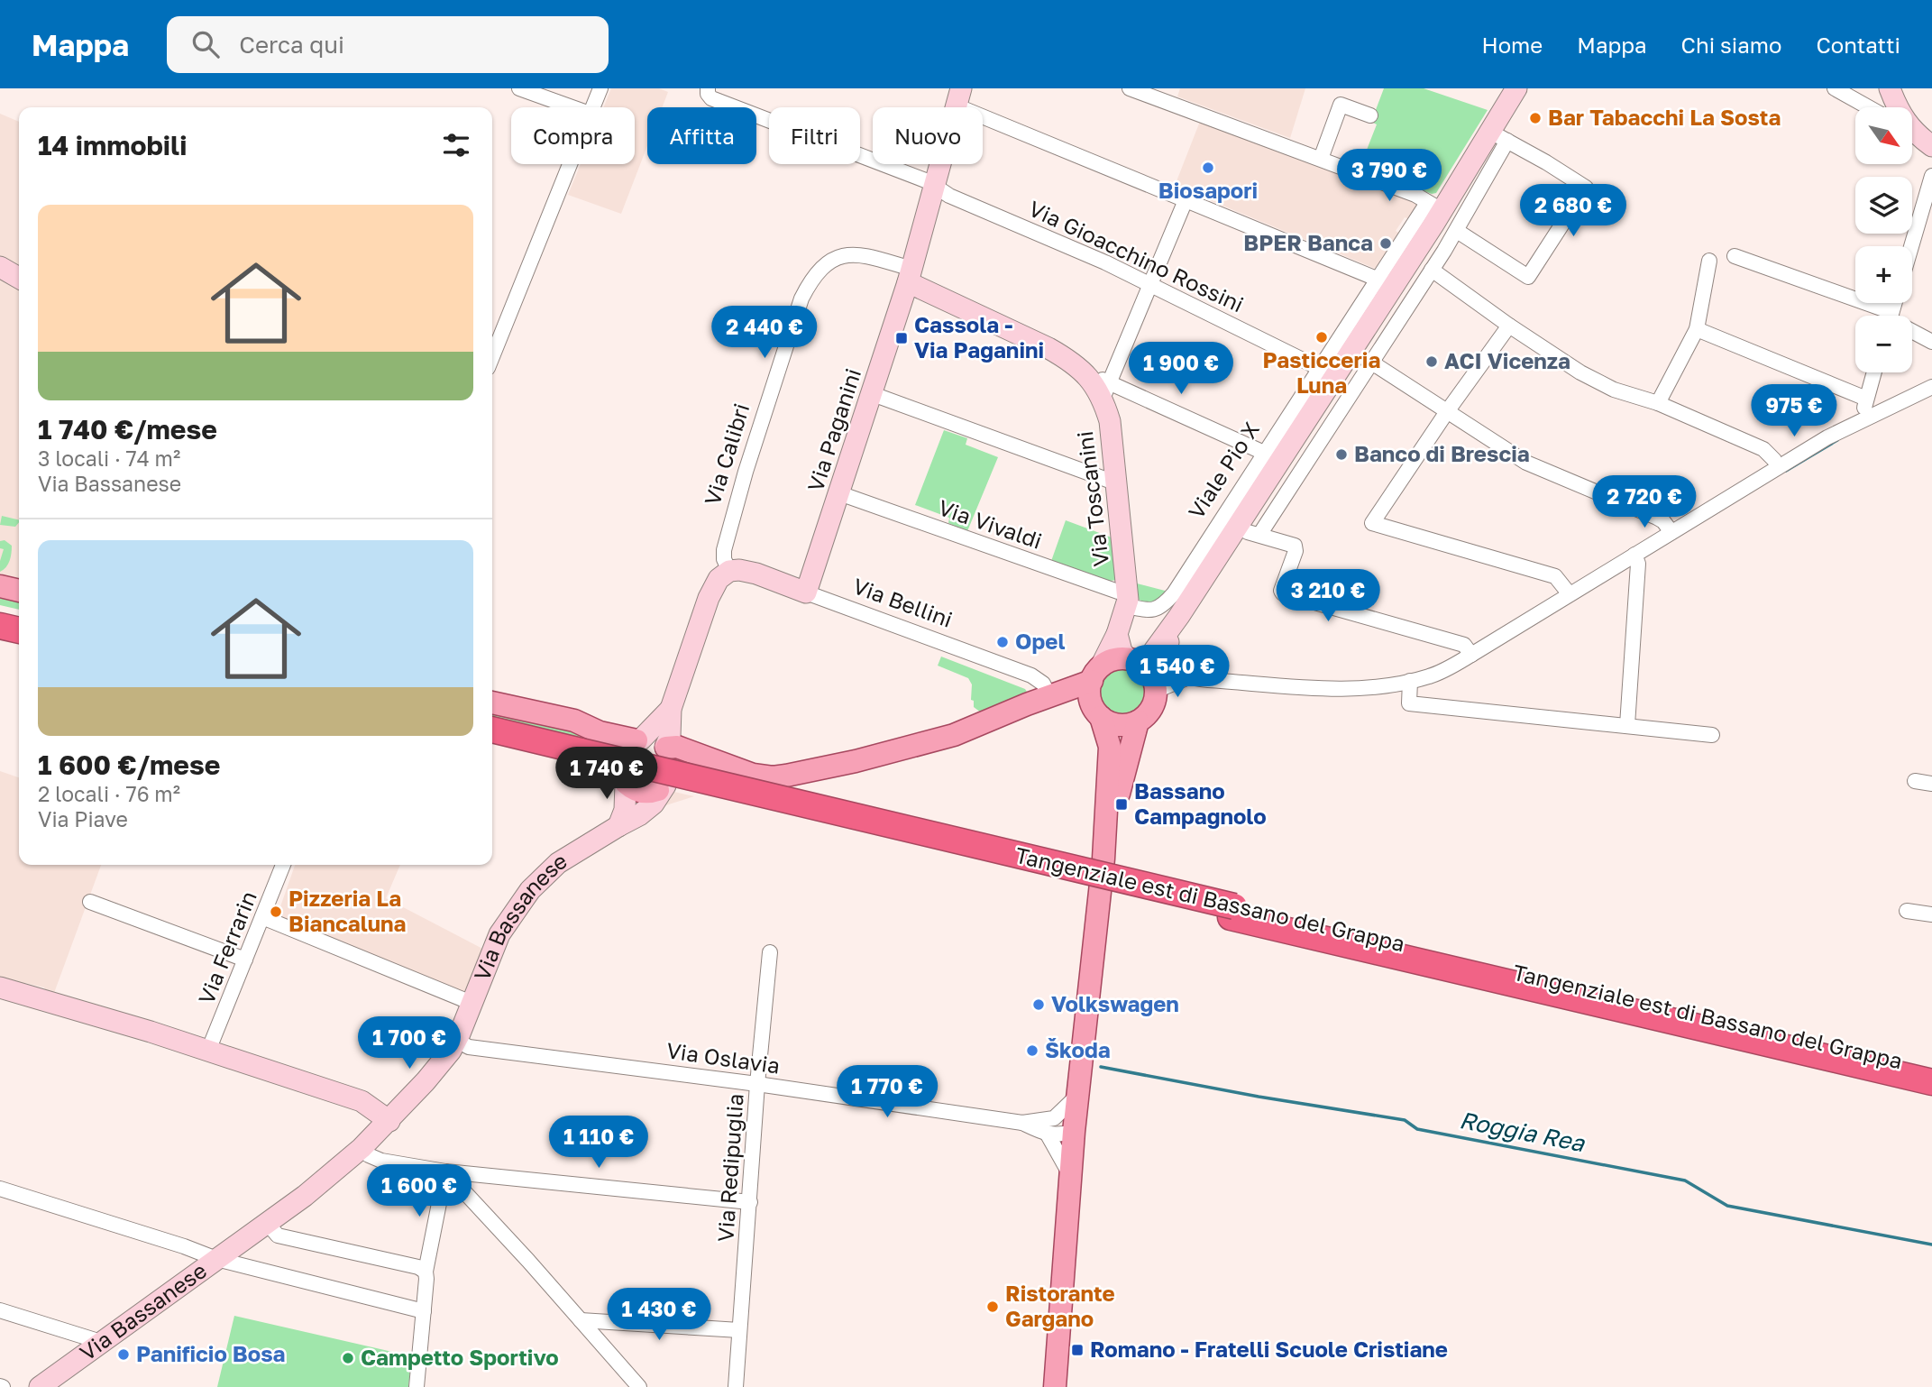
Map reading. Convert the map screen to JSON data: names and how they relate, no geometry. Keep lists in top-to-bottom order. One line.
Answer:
{"streets":{"highway":["Tangenziale est di Bassano del Grappa"],"street":["Via Gioacchino Rossini","Via Paganini","Via Calibri","Viale Pio X","Via Toscanini","Via Vivaldi","Via Bellini","Via Bassanese","Via Ferrarin","Via Oslavia","Via Redipuglia"]},"crossings":[["Via Gioacchino Rossini","Viale Pio X"],["Via Paganini","Via Calibri"],["Via Paganini","Via Toscanini"],["Via Paganini","Via Vivaldi"],["Via Paganini","Via Bellini"],["Via Calibri","Via Toscanini"],["Via Calibri","Via Bellini"],["Viale Pio X","Via Toscanini"],["Viale Pio X","Via Vivaldi"],["Via Toscanini","Via Vivaldi"],["Via Bassanese","Via Oslavia"],["Via Oslavia","Via Redipuglia"]],"water":["Roggia Rea"],"places":{"other":["Bar Tabacchi La Sosta","Biosapori","BPER Banca","Pasticceria Luna","ACI Vicenza","Banco di Brescia","Opel","Pizzeria La Biancaluna","Volkswagen","Škoda","Ristorante Gargano","Panificio Bosa","Campetto Sportivo"],"transit":["Cassola - Via Paganini","Bassano Campagnolo","Romano - Fratelli Scuole Cristiane"]},"north":"bottom right","page":{"header":"Mappa","search":"Cerca qui","nav":["Home","Mappa","Chi siamo","Contatti"],"map_buttons":["+","−"],"chip":["Compra","Affitta","Filtri","Nuovo"],"heading":"14 immobili","price":["3 790 €","2 680 €","2 440 €","1 900 €","975 €","2 720 €","3 210 €","1 540 €","1 740 €","1 700 €","1 770 €","1 110 €","1 600 €","1 430 €"],"list":[{"name":"1 740 €/mese","note":"3 locali · 74 m² · Via Bassanese"},{"name":"1 600 €/mese","note":"2 locali · 76 m² · Via Piave"}]}}
